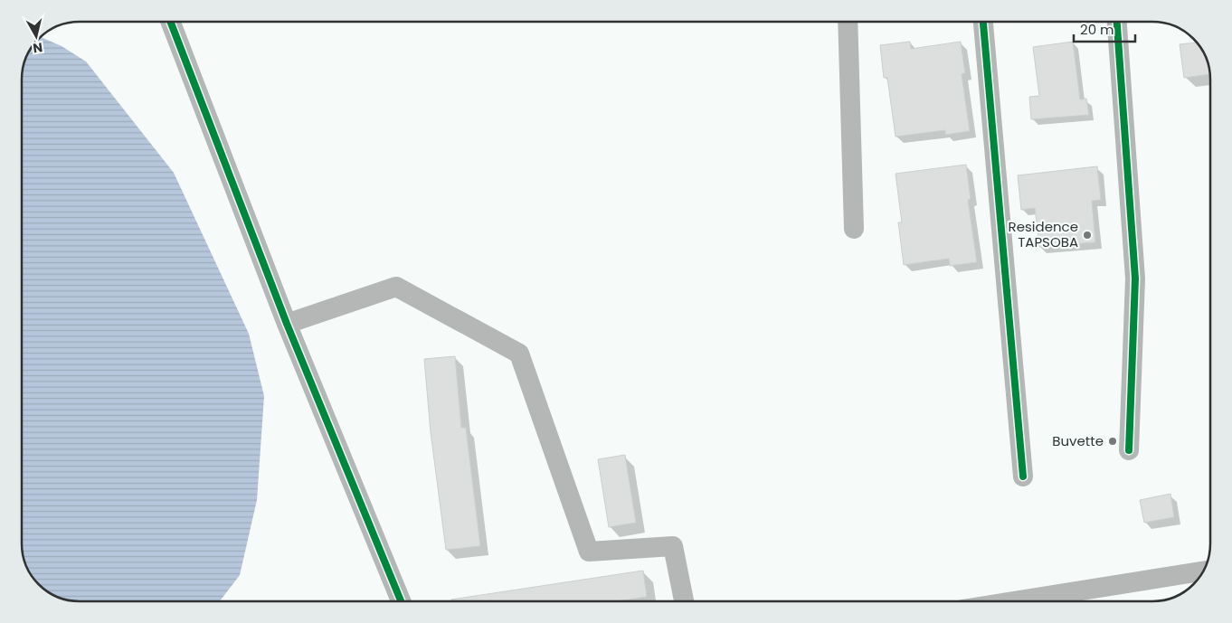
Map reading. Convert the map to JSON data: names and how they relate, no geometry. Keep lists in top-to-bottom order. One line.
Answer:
{"places":["Residence TAPSOBA","Buvette"],"scale_bar":"20 m","north":"bottom"}
